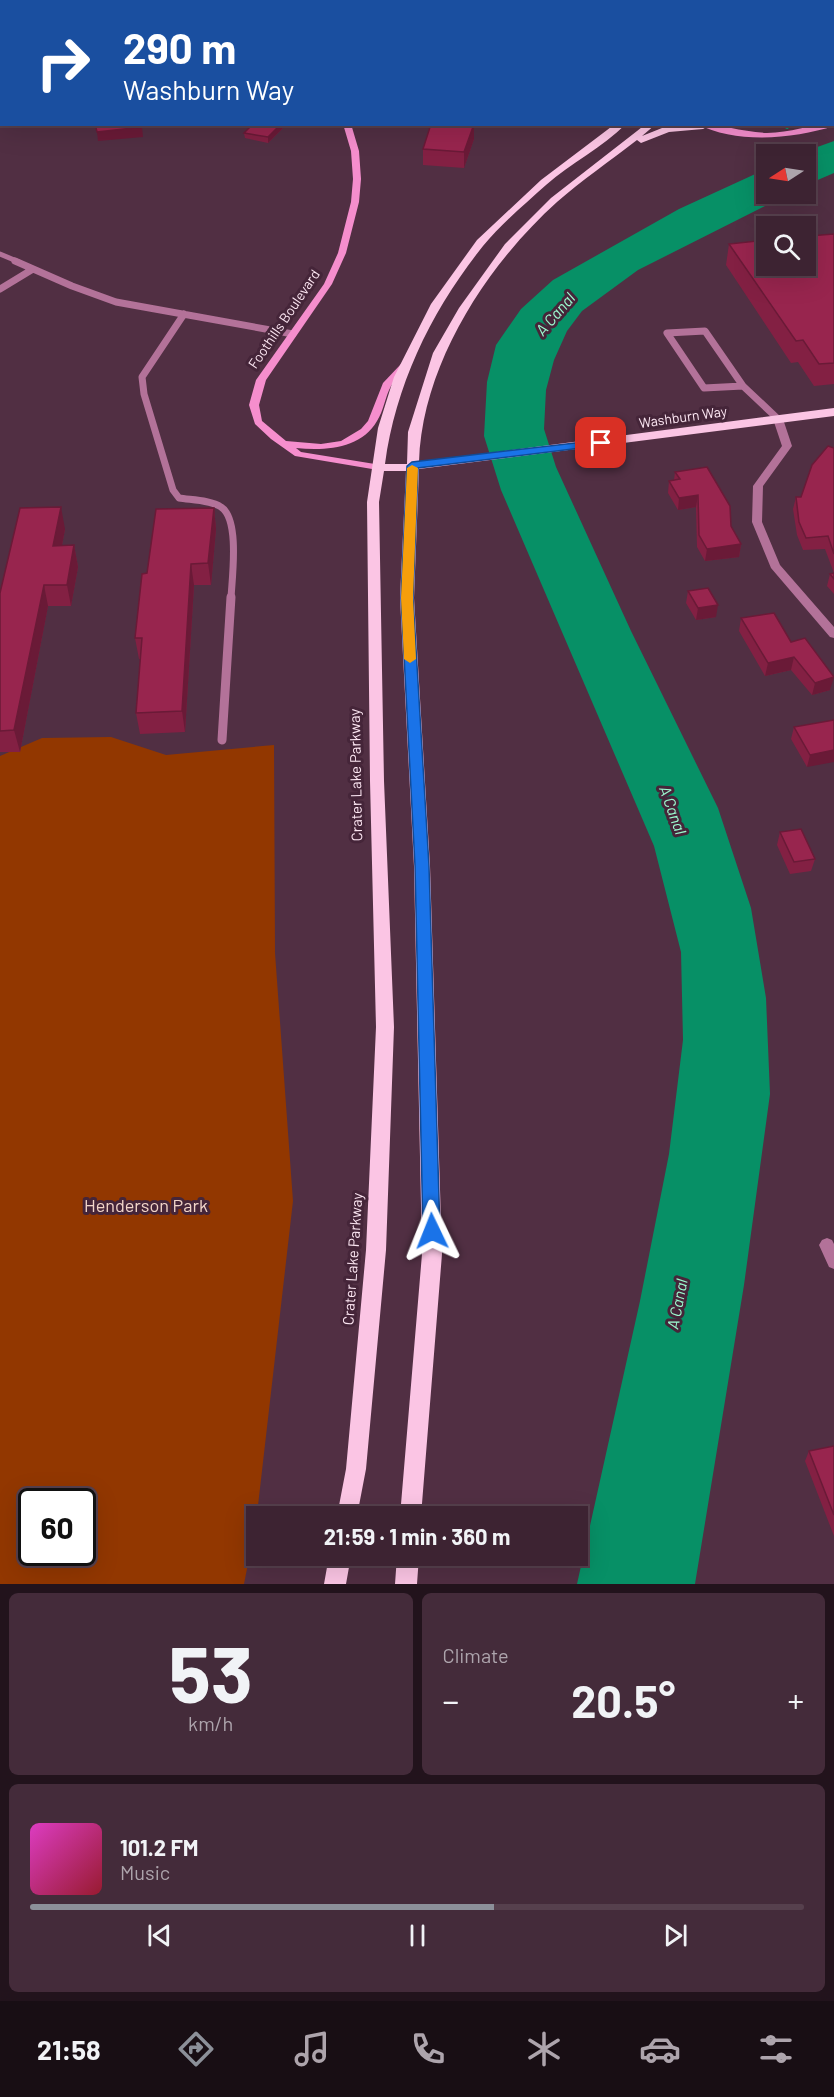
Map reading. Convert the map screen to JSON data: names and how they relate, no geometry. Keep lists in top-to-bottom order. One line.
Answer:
{"streets":{"main road":["Foothills Boulevard","Washburn Way","Crater Lake Parkway"]},"crossings":[["Foothills Boulevard","Washburn Way"],["Foothills Boulevard","Crater Lake Parkway"],["Washburn Way","Crater Lake Parkway"]],"water":["A Canal"],"parks":["Henderson Park"],"north":"left","page":{"turn":["290 m","Washburn Way"],"limit":"60","trip":"21:59 · 1 min · 360 m","tile":[["53","km/h"],"Climate"],"heat":["−","20.5°","+"],"song":["101.2 FM","Music"],"tabs":"21:58"}}
